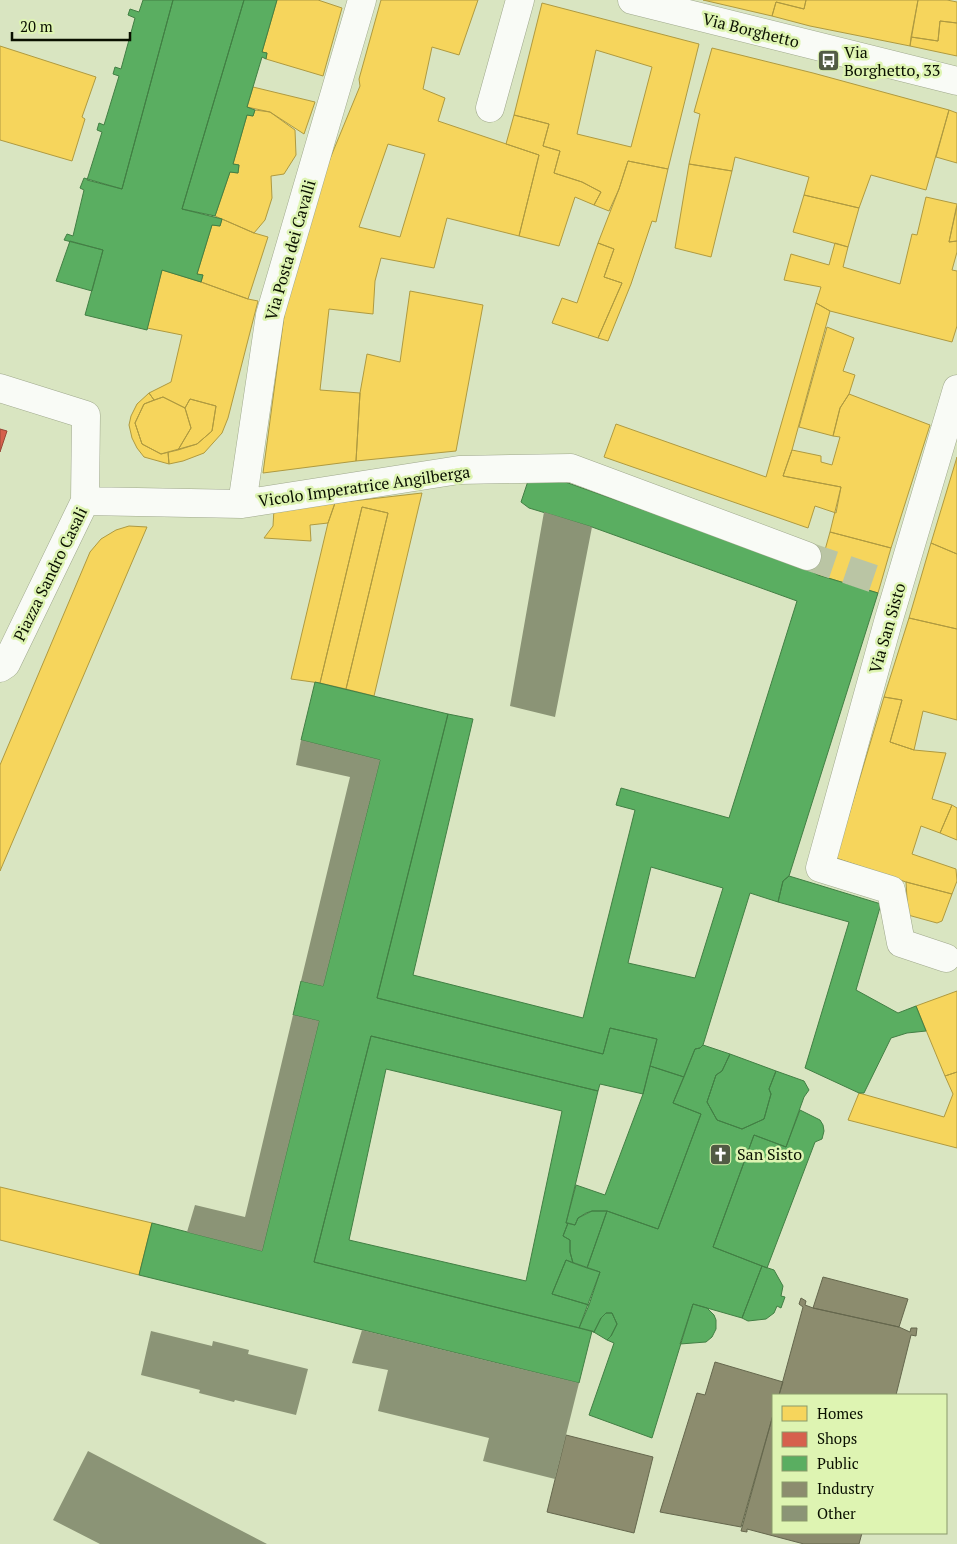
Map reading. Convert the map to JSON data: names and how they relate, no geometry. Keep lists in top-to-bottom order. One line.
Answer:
{"streets":{"street":["Via Borghetto","Via Posta dei Cavalli","Vicolo Imperatrice Angilberga","Piazza Sandro Casali","Via San Sisto"]},"crossings":[["Via Posta dei Cavalli","Vicolo Imperatrice Angilberga"],["Vicolo Imperatrice Angilberga","Piazza Sandro Casali"]],"places":{"bus stop":["Via Borghetto, 33"],"church":["San Sisto"]},"legend":["Homes","Shops","Public","Industry","Other"],"scale_bar":"20 m"}
